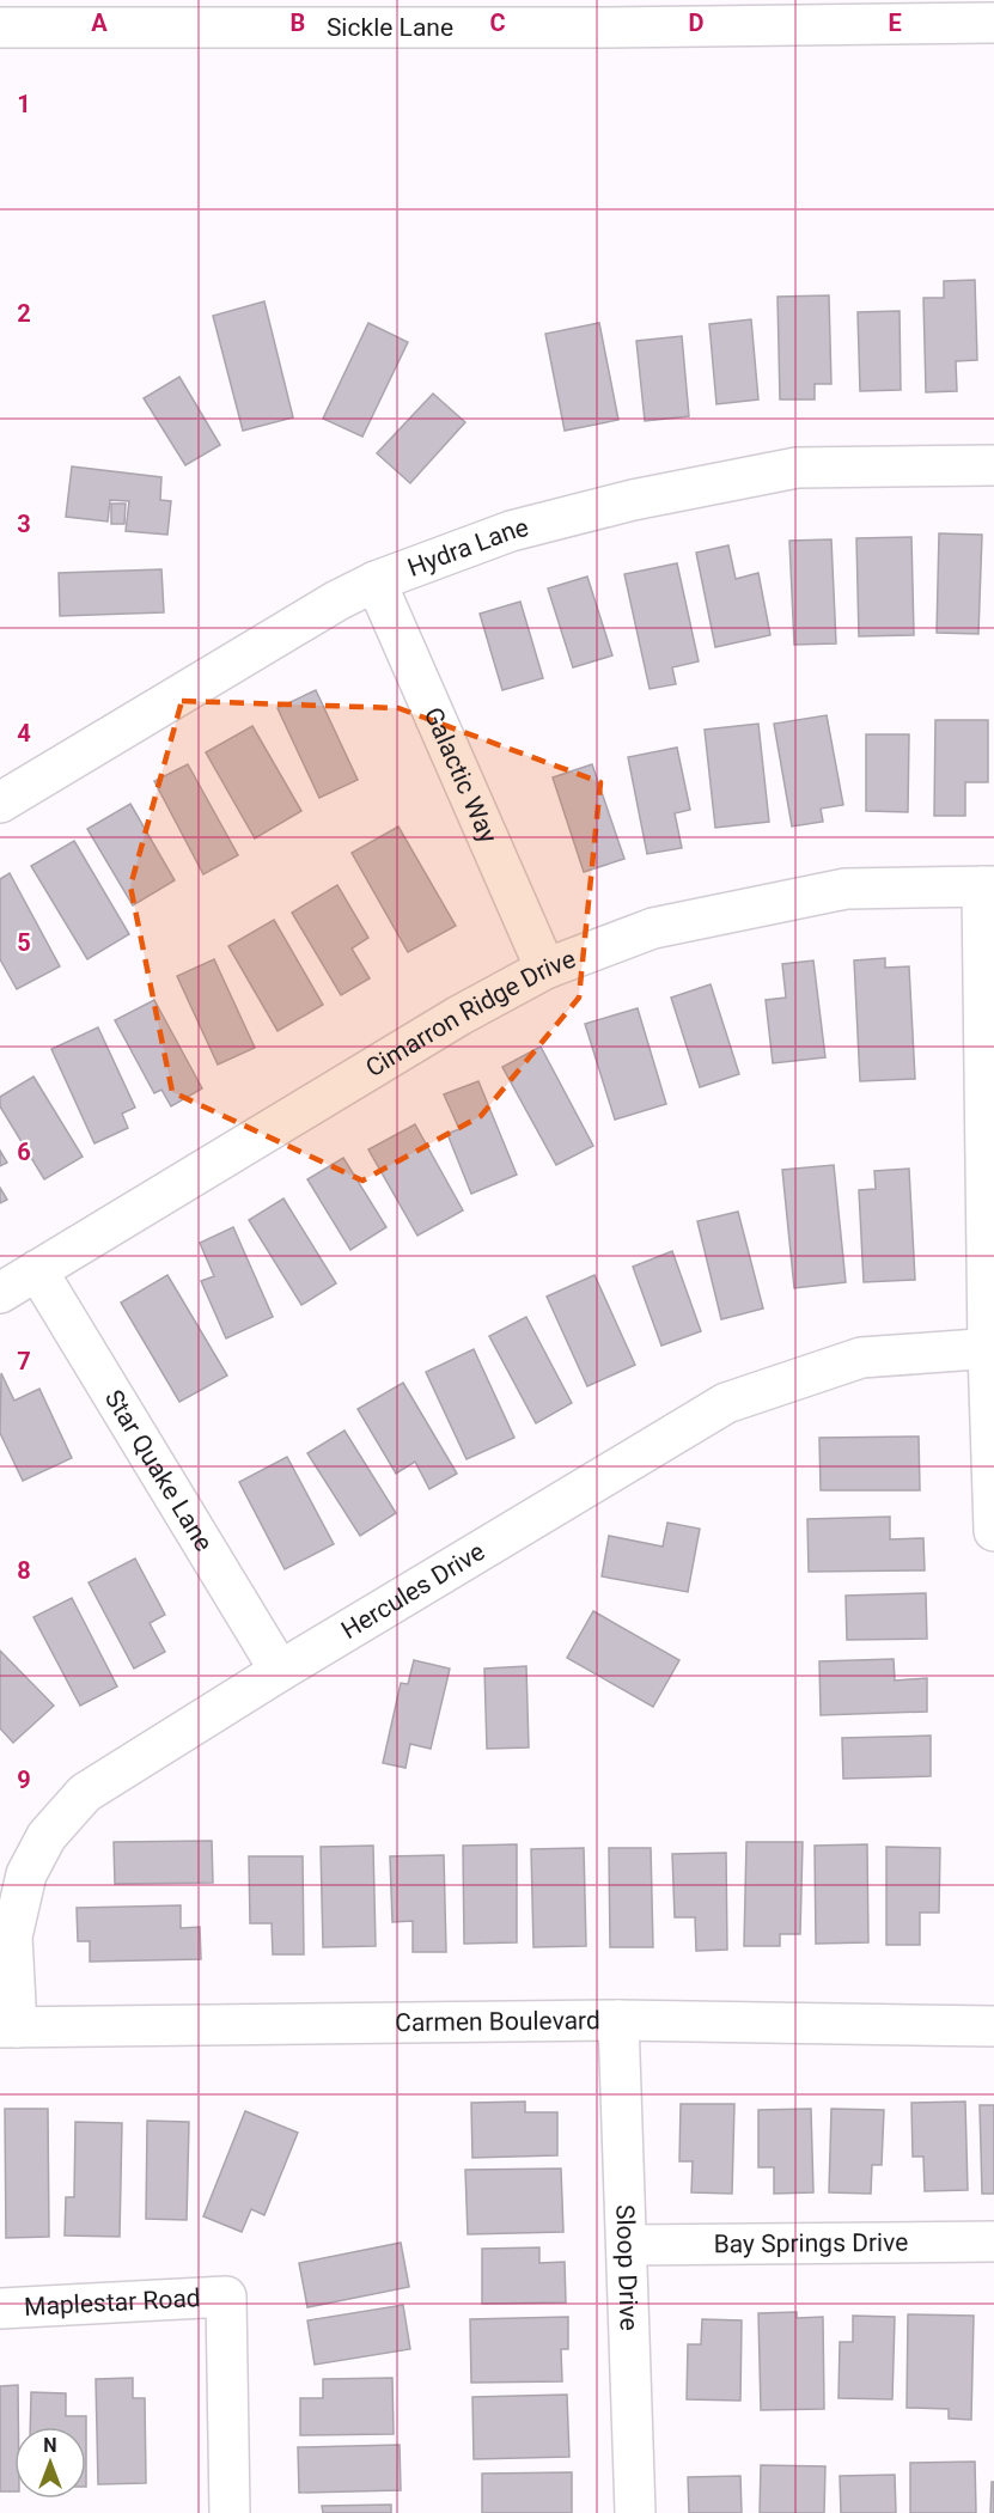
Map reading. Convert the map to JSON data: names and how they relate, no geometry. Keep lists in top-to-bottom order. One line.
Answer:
{"streets":{"street":["Sickle Lane","Hydra Lane","Galactic Way","Cimarron Ridge Drive","Star Quake Lane","Hercules Drive","Carmen Boulevard","Bay Springs Drive","Sloop Drive","Maplestar Road"]},"crossings":[["Hydra Lane","Galactic Way"],["Galactic Way","Cimarron Ridge Drive"],["Cimarron Ridge Drive","Star Quake Lane"],["Star Quake Lane","Hercules Drive"],["Hercules Drive","Carmen Boulevard"],["Carmen Boulevard","Sloop Drive"],["Bay Springs Drive","Sloop Drive"]],"north":"top","grid":{"columns":["A","B","C","D","E"],"rows":["1","2","3","4","5","6","7","8","9"]}}
